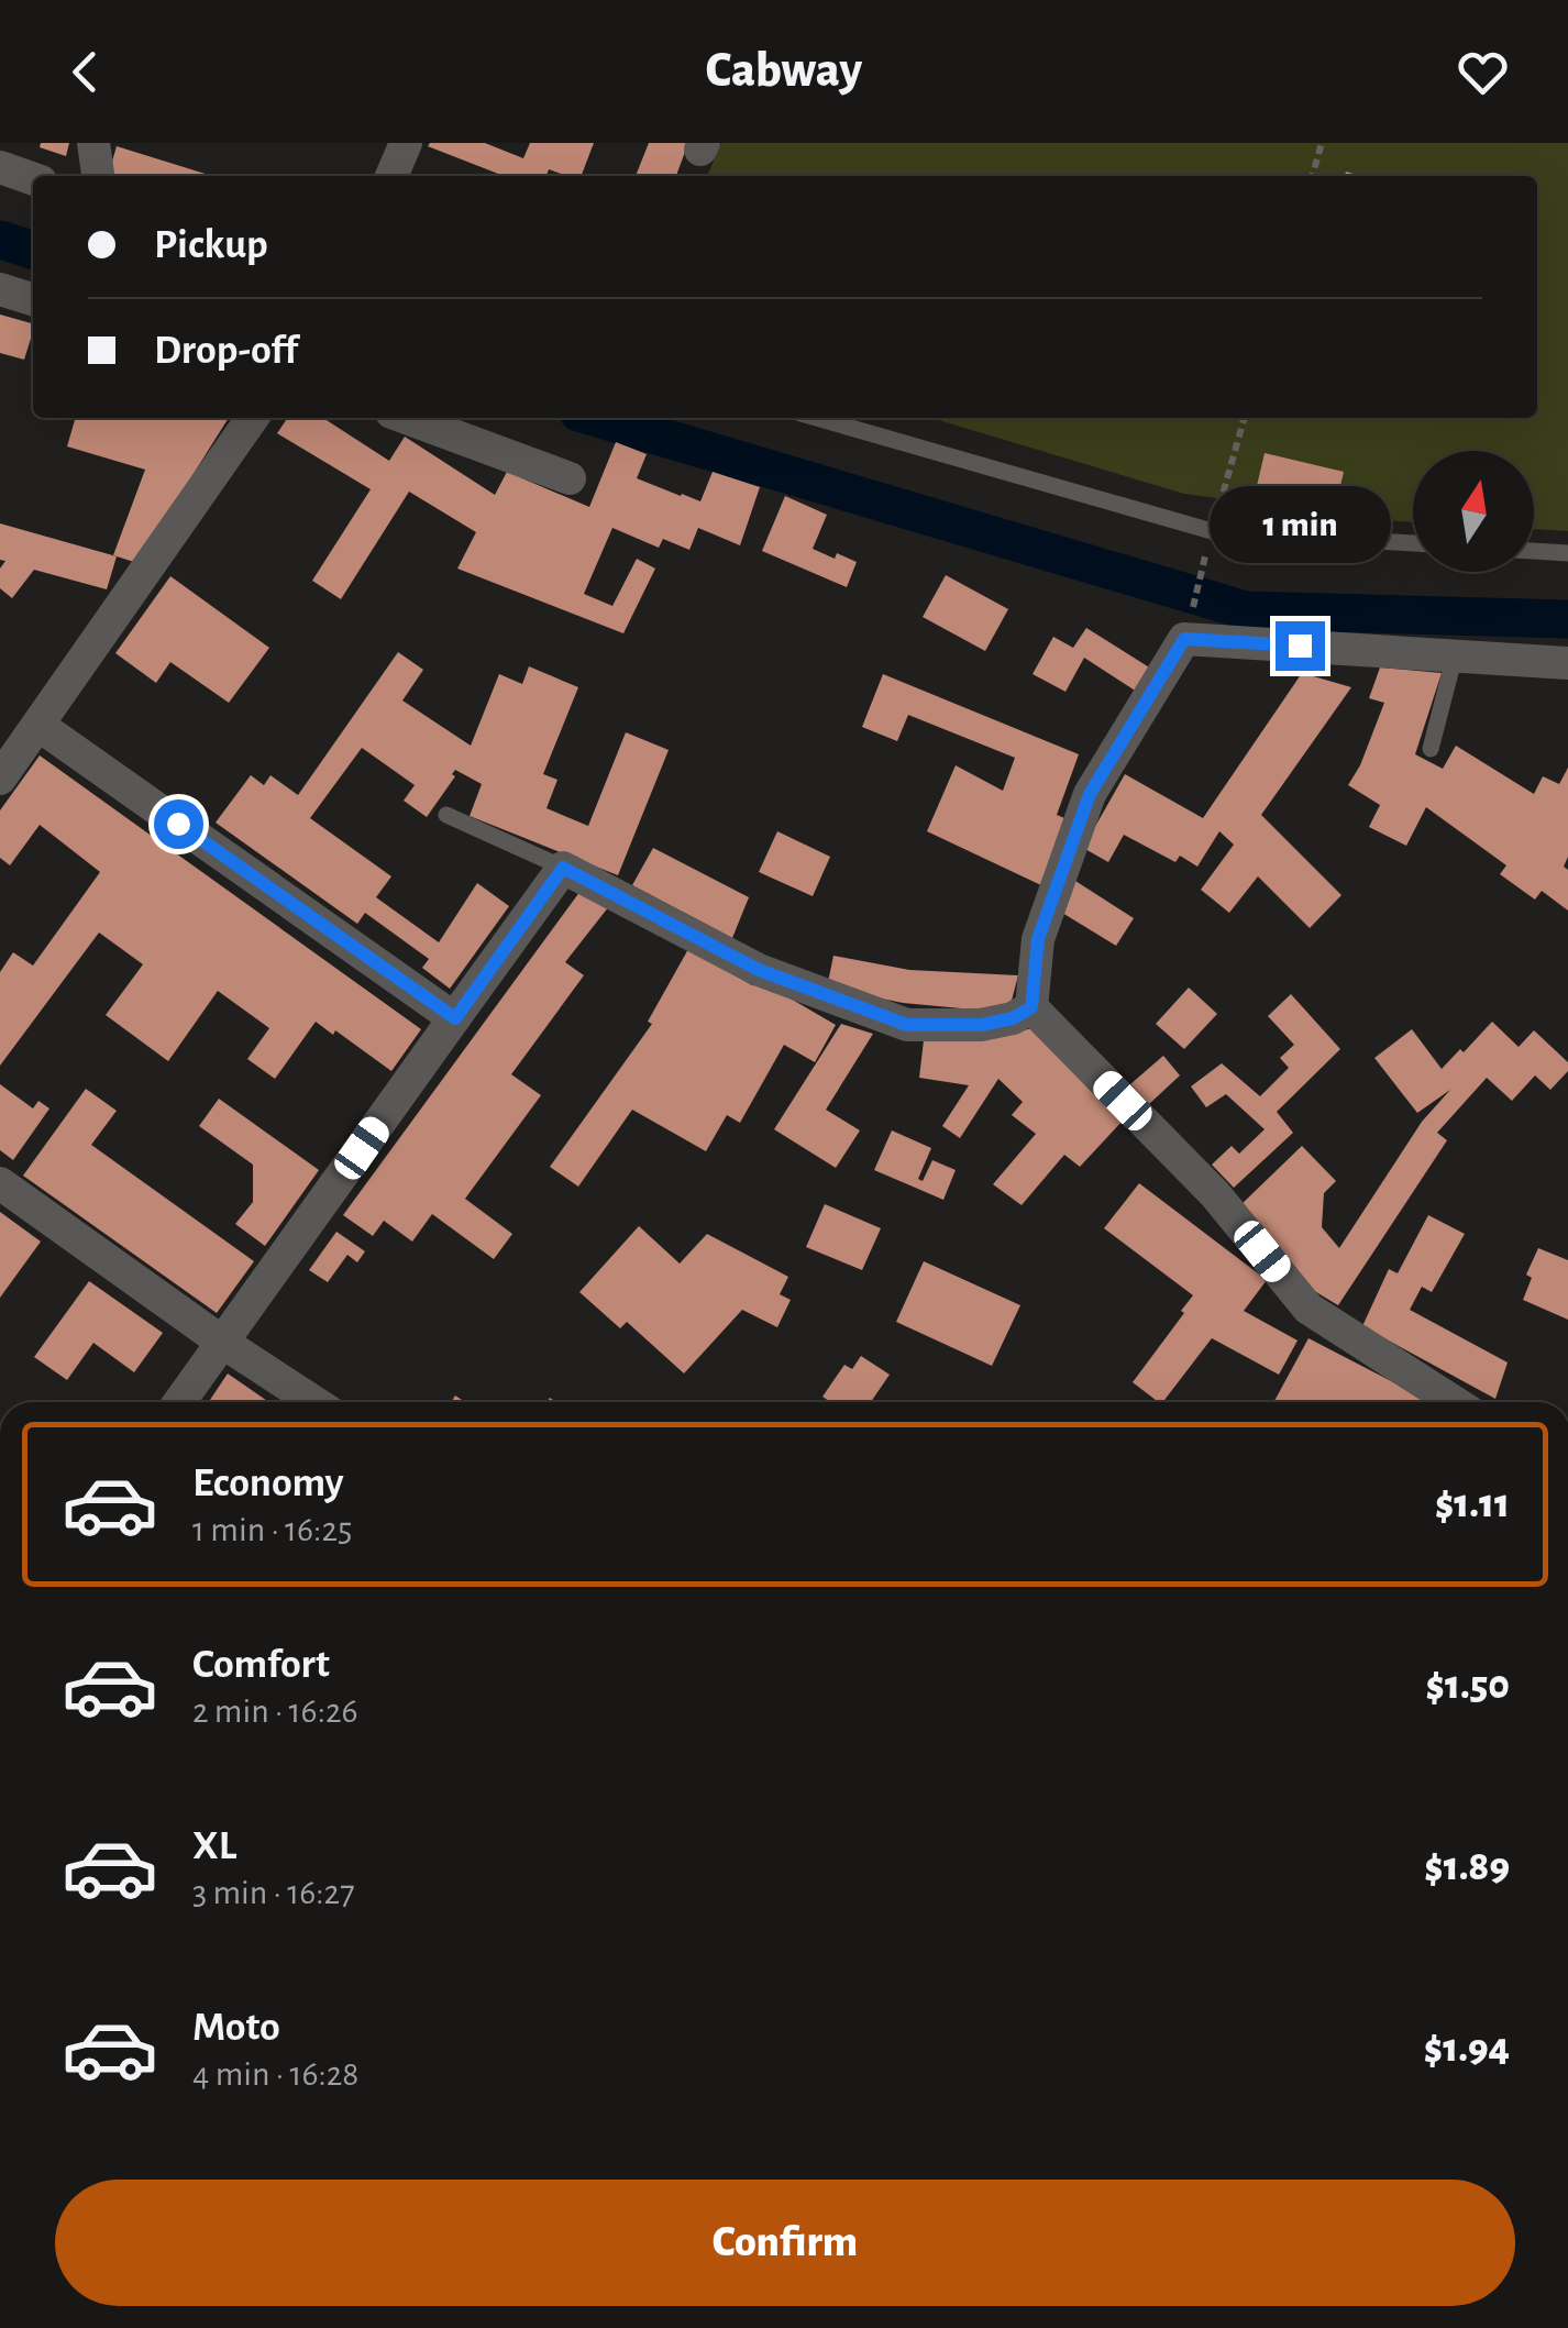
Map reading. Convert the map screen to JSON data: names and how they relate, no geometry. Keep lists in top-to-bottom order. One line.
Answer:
{"north":"top","page":{"header":"Cabway","banner":["Pickup","Drop-off"],"bubble":"1 min","list":[{"name":"Economy","note":"1 min · 16:25","value":"$1.11"},{"name":"Comfort","note":"2 min · 16:26","value":"$1.50"},{"name":"XL","note":"3 min · 16:27","value":"$1.89"},{"name":"Moto","note":"4 min · 16:28","value":"$1.94"}],"buttons":"Confirm"}}
